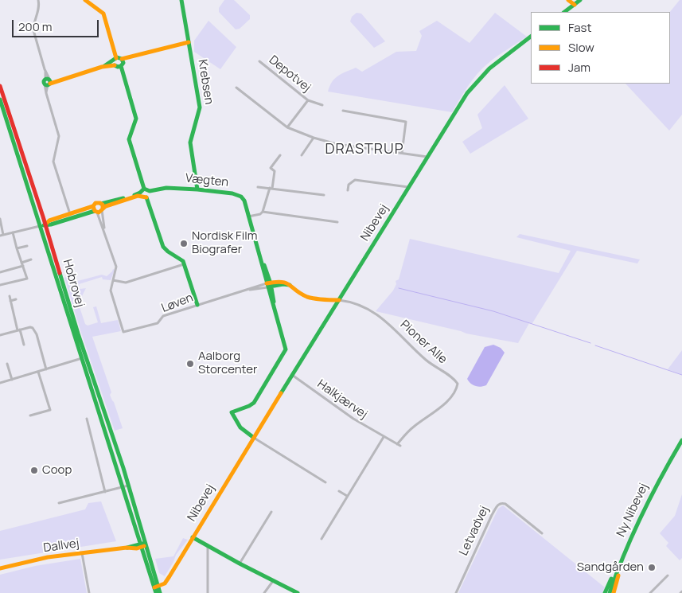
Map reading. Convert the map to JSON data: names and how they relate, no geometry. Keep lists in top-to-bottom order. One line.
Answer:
{"streets":{"main road":["Krebsen","Vægten","Nibevej","Hobrovej","Ny Nibevej","Dallvej"],"street":["Depotvej","Løven","Pioner Alle","Halkjærvej","Letvadvej"]},"crossings":[["Krebsen","Vægten"],["Vægten","Nibevej"],["Vægten","Løven"],["Nibevej","Hobrovej"],["Nibevej","Pioner Alle"],["Nibevej","Halkjærvej"],["Hobrovej","Dallvej"],["Pioner Alle","Halkjærvej"]],"districts":["DRASTRUP"],"places":["Nordisk Film Biografer","Aalborg Storcenter","Coop","Sandgården"],"legend":["Fast","Slow","Jam"],"scale_bar":"200 m"}
